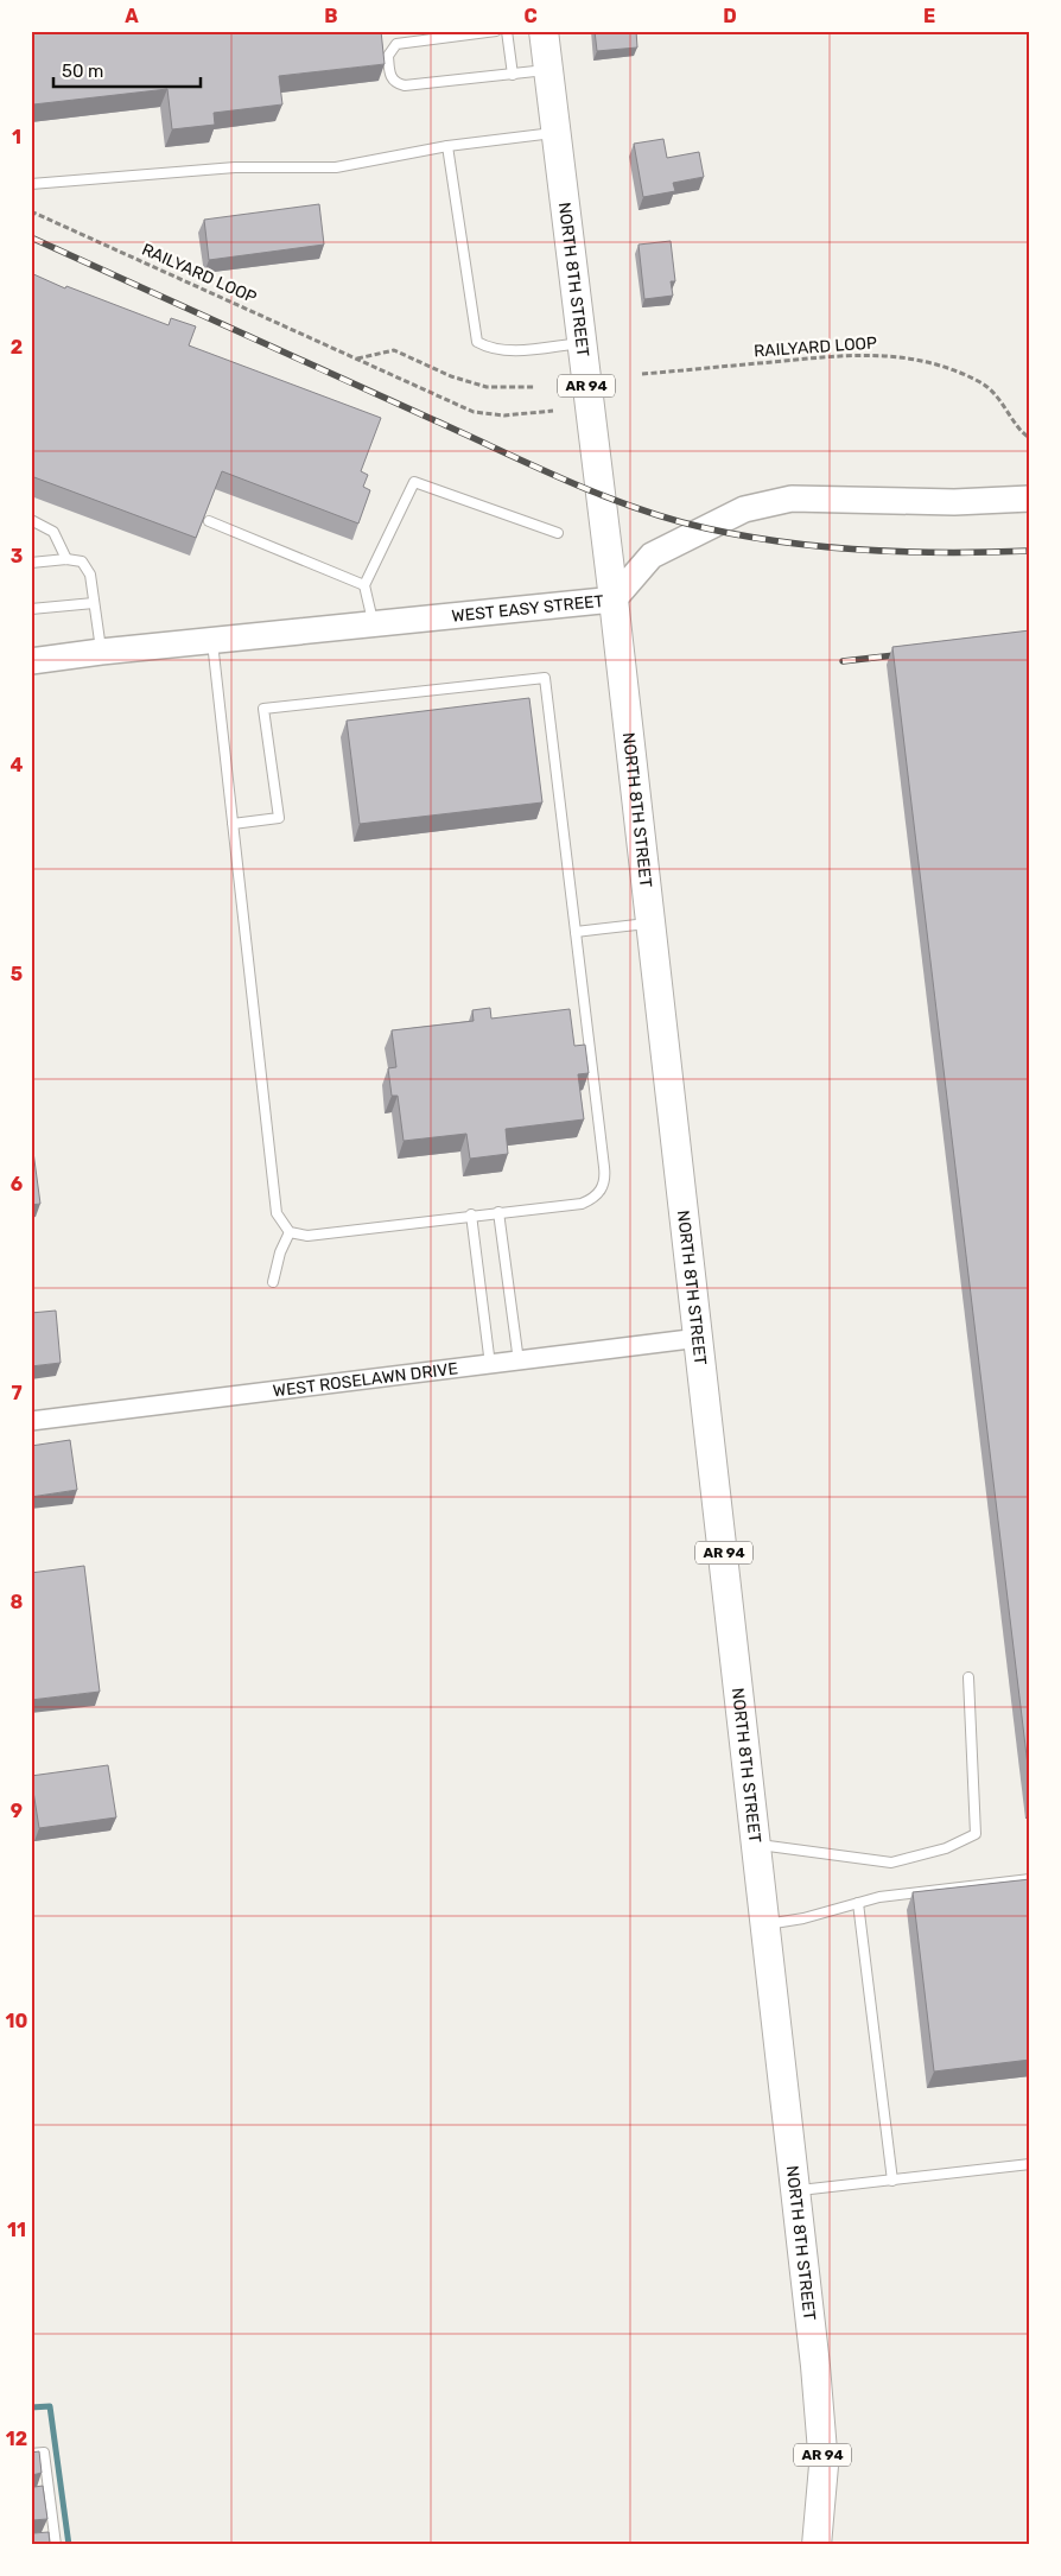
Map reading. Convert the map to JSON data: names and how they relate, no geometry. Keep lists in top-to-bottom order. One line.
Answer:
{"streets":{"main road":["NORTH 8TH STREET","AR 94"],"street":["WEST EASY STREET","WEST ROSELAWN DRIVE"],"path":["RAILYARD LOOP"]},"crossings":[["NORTH 8TH STREET","WEST EASY STREET"],["NORTH 8TH STREET","WEST ROSELAWN DRIVE"]],"scale_bar":"50 m","grid":{"columns":["A","B","C","D","E"],"rows":["1","2","3","4","5","6","7","8","9","10","11","12"]}}
